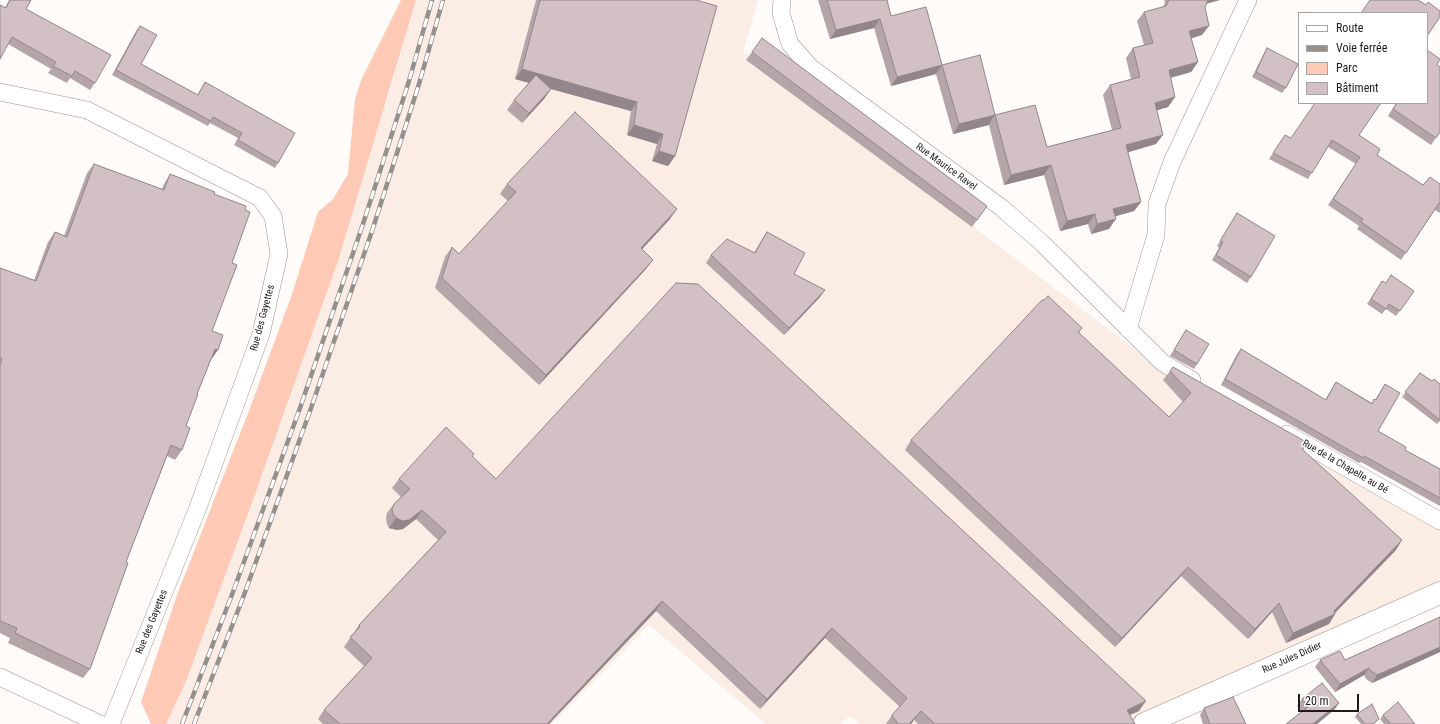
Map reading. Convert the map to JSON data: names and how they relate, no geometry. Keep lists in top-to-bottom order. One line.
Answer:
{"streets":{"street":["Rue Maurice Ravel","Rue des Gayettes","Rue de la Chapelle au Bé","Rue Jules Didier"]},"legend":["Route","Voie ferrée","Parc","Bâtiment"],"scale_bar":"20 m"}
